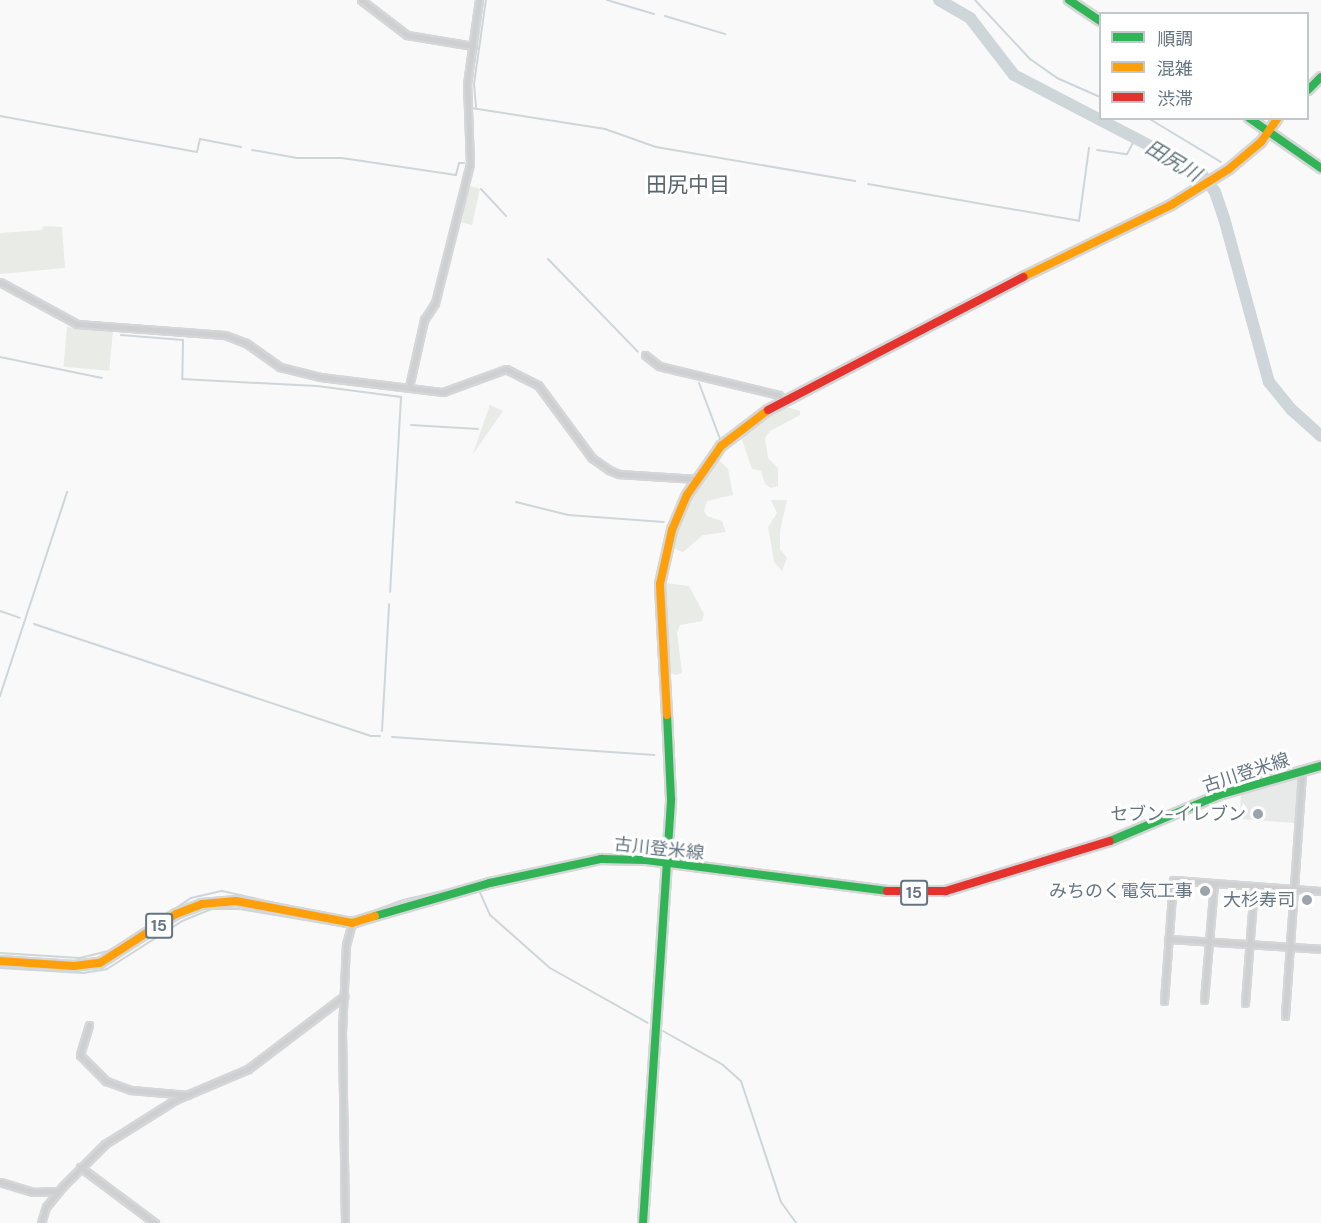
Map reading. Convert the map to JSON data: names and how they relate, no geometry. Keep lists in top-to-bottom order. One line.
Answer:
{"streets":{"street":["古川登米線","15"]},"districts":["田尻中目"],"water":["田尻川"],"places":["セブン-イレブン","みちのく電気工事","大杉寿司"],"legend":["順調","混雑","渋滞"]}
